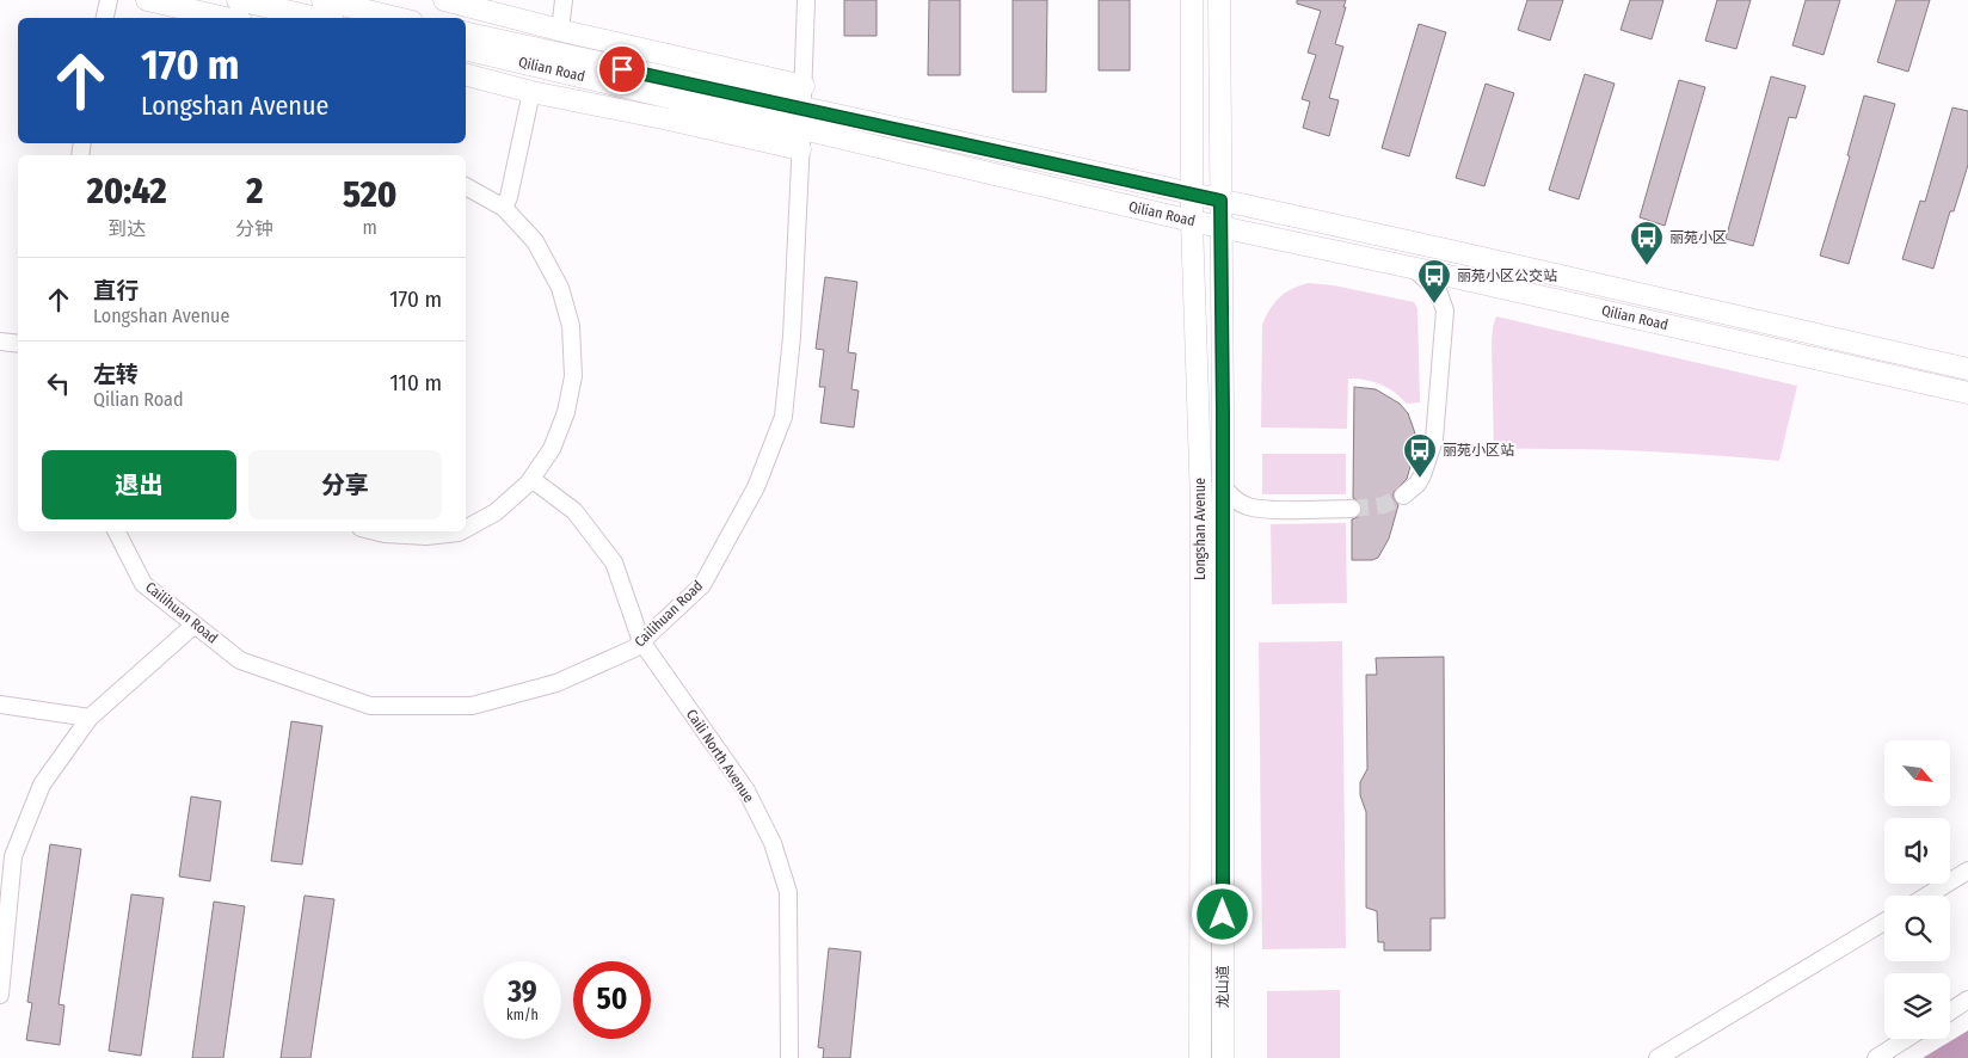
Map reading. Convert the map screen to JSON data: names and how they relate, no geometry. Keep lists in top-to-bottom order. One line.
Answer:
{"streets":{"main road":["Qilian Road","Longshan Avenue","龙山道"],"street":["Cailihuan Road","Caili North Avenue"]},"crossings":[["Qilian Road","Longshan Avenue"],["Qilian Road","Cailihuan Road"],["Longshan Avenue","龙山道"],["Cailihuan Road","Caili North Avenue"]],"places":{"bus stop":["丽苑小区","丽苑小区公交站","丽苑小区站"]},"north":"bottom right","page":{"turn":["170 m","Longshan Avenue"],"eta":["20:42","到达","2","分钟","520","m"],"list":[{"name":"直行","note":"Longshan Avenue","value":"170 m"},{"name":"左转","note":"Qilian Road","value":"110 m"}],"buttons":["退出","分享"],"speed":"39 km/h","limit":"50"}}
